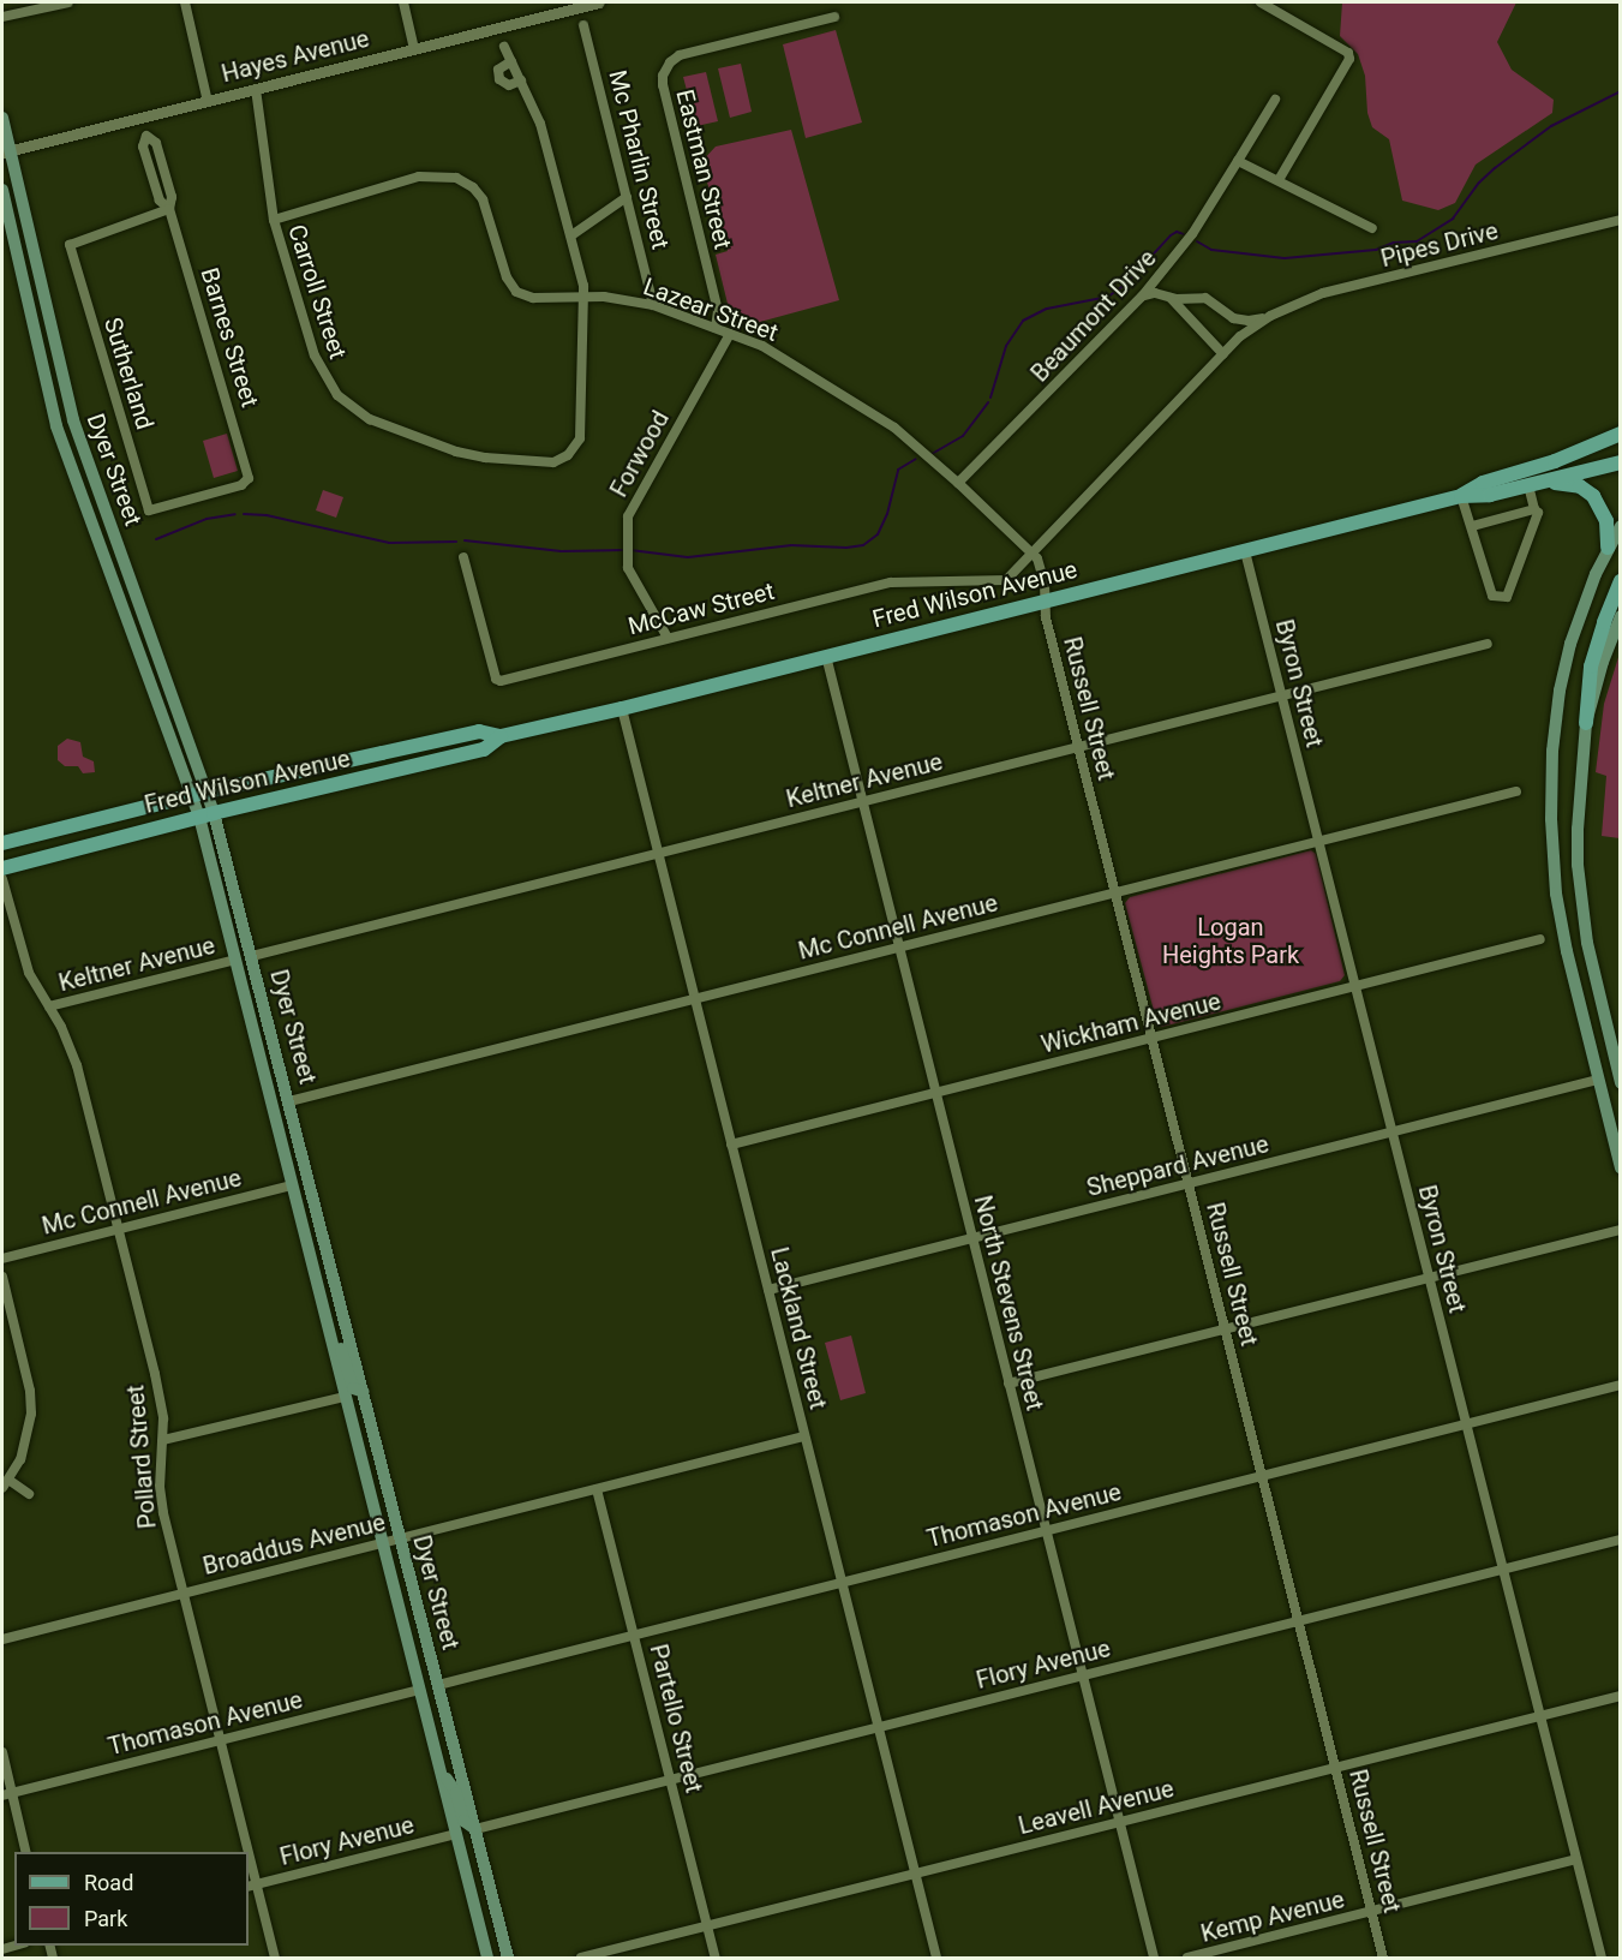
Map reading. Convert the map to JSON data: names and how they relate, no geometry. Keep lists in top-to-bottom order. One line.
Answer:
{"streets":{"main road":["Dyer Street","Fred Wilson Avenue"],"street":["Hayes Avenue","Mc Pharlin Street","Eastman Street","Pipes Drive","Carroll Street","Lazear Street","Beaumont Drive","Barnes Street","Sutherland","Forwood","McCaw Street","Byron Street","Russell Street","Keltner Avenue","Mc Connell Avenue","Wickham Avenue","Sheppard Avenue","North Stevens Street","Lackland Street","Pollard Street","Thomason Avenue","Broaddus Avenue","Flory Avenue","Partello Street","Leavell Avenue","Kemp Avenue"]},"crossings":[["Hayes Avenue","Carroll Street"],["Hayes Avenue","Barnes Street"],["Hayes Avenue","Dyer Street"],["Mc Pharlin Street","Lazear Street"],["Eastman Street","Lazear Street"],["Pipes Drive","Lazear Street"],["Pipes Drive","Beaumont Drive"],["Pipes Drive","McCaw Street"],["Pipes Drive","Russell Street"],["Carroll Street","Lazear Street"],["Lazear Street","Beaumont Drive"],["Lazear Street","Forwood"],["Lazear Street","McCaw Street"],["Lazear Street","Russell Street"],["Barnes Street","Sutherland"],["Forwood","McCaw Street"],["Dyer Street","Fred Wilson Avenue"],["Dyer Street","Keltner Avenue"],["Dyer Street","Mc Connell Avenue"],["Dyer Street","Thomason Avenue"],["Dyer Street","Broaddus Avenue"],["Dyer Street","Flory Avenue"],["Fred Wilson Avenue","Byron Street"],["Fred Wilson Avenue","Russell Street"],["Fred Wilson Avenue","North Stevens Street"],["Fred Wilson Avenue","Lackland Street"],["McCaw Street","Russell Street"],["Byron Street","Keltner Avenue"],["Byron Street","Mc Connell Avenue"],["Byron Street","Wickham Avenue"],["Byron Street","Sheppard Avenue"],["Byron Street","Thomason Avenue"],["Byron Street","Flory Avenue"],["Byron Street","Leavell Avenue"],["Byron Street","Kemp Avenue"],["Russell Street","Keltner Avenue"],["Russell Street","Mc Connell Avenue"],["Russell Street","Wickham Avenue"],["Russell Street","Sheppard Avenue"],["Russell Street","Thomason Avenue"],["Russell Street","Flory Avenue"],["Russell Street","Leavell Avenue"],["Russell Street","Kemp Avenue"],["Keltner Avenue","North Stevens Street"],["Keltner Avenue","Lackland Street"],["Keltner Avenue","Pollard Street"],["Mc Connell Avenue","North Stevens Street"],["Mc Connell Avenue","Lackland Street"],["Mc Connell Avenue","Pollard Street"],["Wickham Avenue","North Stevens Street"],["Wickham Avenue","Lackland Street"],["Sheppard Avenue","North Stevens Street"],["Sheppard Avenue","Lackland Street"],["North Stevens Street","Thomason Avenue"],["North Stevens Street","Flory Avenue"],["North Stevens Street","Leavell Avenue"],["Lackland Street","Thomason Avenue"],["Lackland Street","Broaddus Avenue"],["Lackland Street","Flory Avenue"],["Lackland Street","Leavell Avenue"],["Pollard Street","Thomason Avenue"],["Pollard Street","Broaddus Avenue"],["Pollard Street","Flory Avenue"],["Thomason Avenue","Partello Street"],["Broaddus Avenue","Partello Street"],["Flory Avenue","Partello Street"],["Partello Street","Leavell Avenue"]],"parks":["Logan Heights Park"],"legend":["Road","Park"]}
